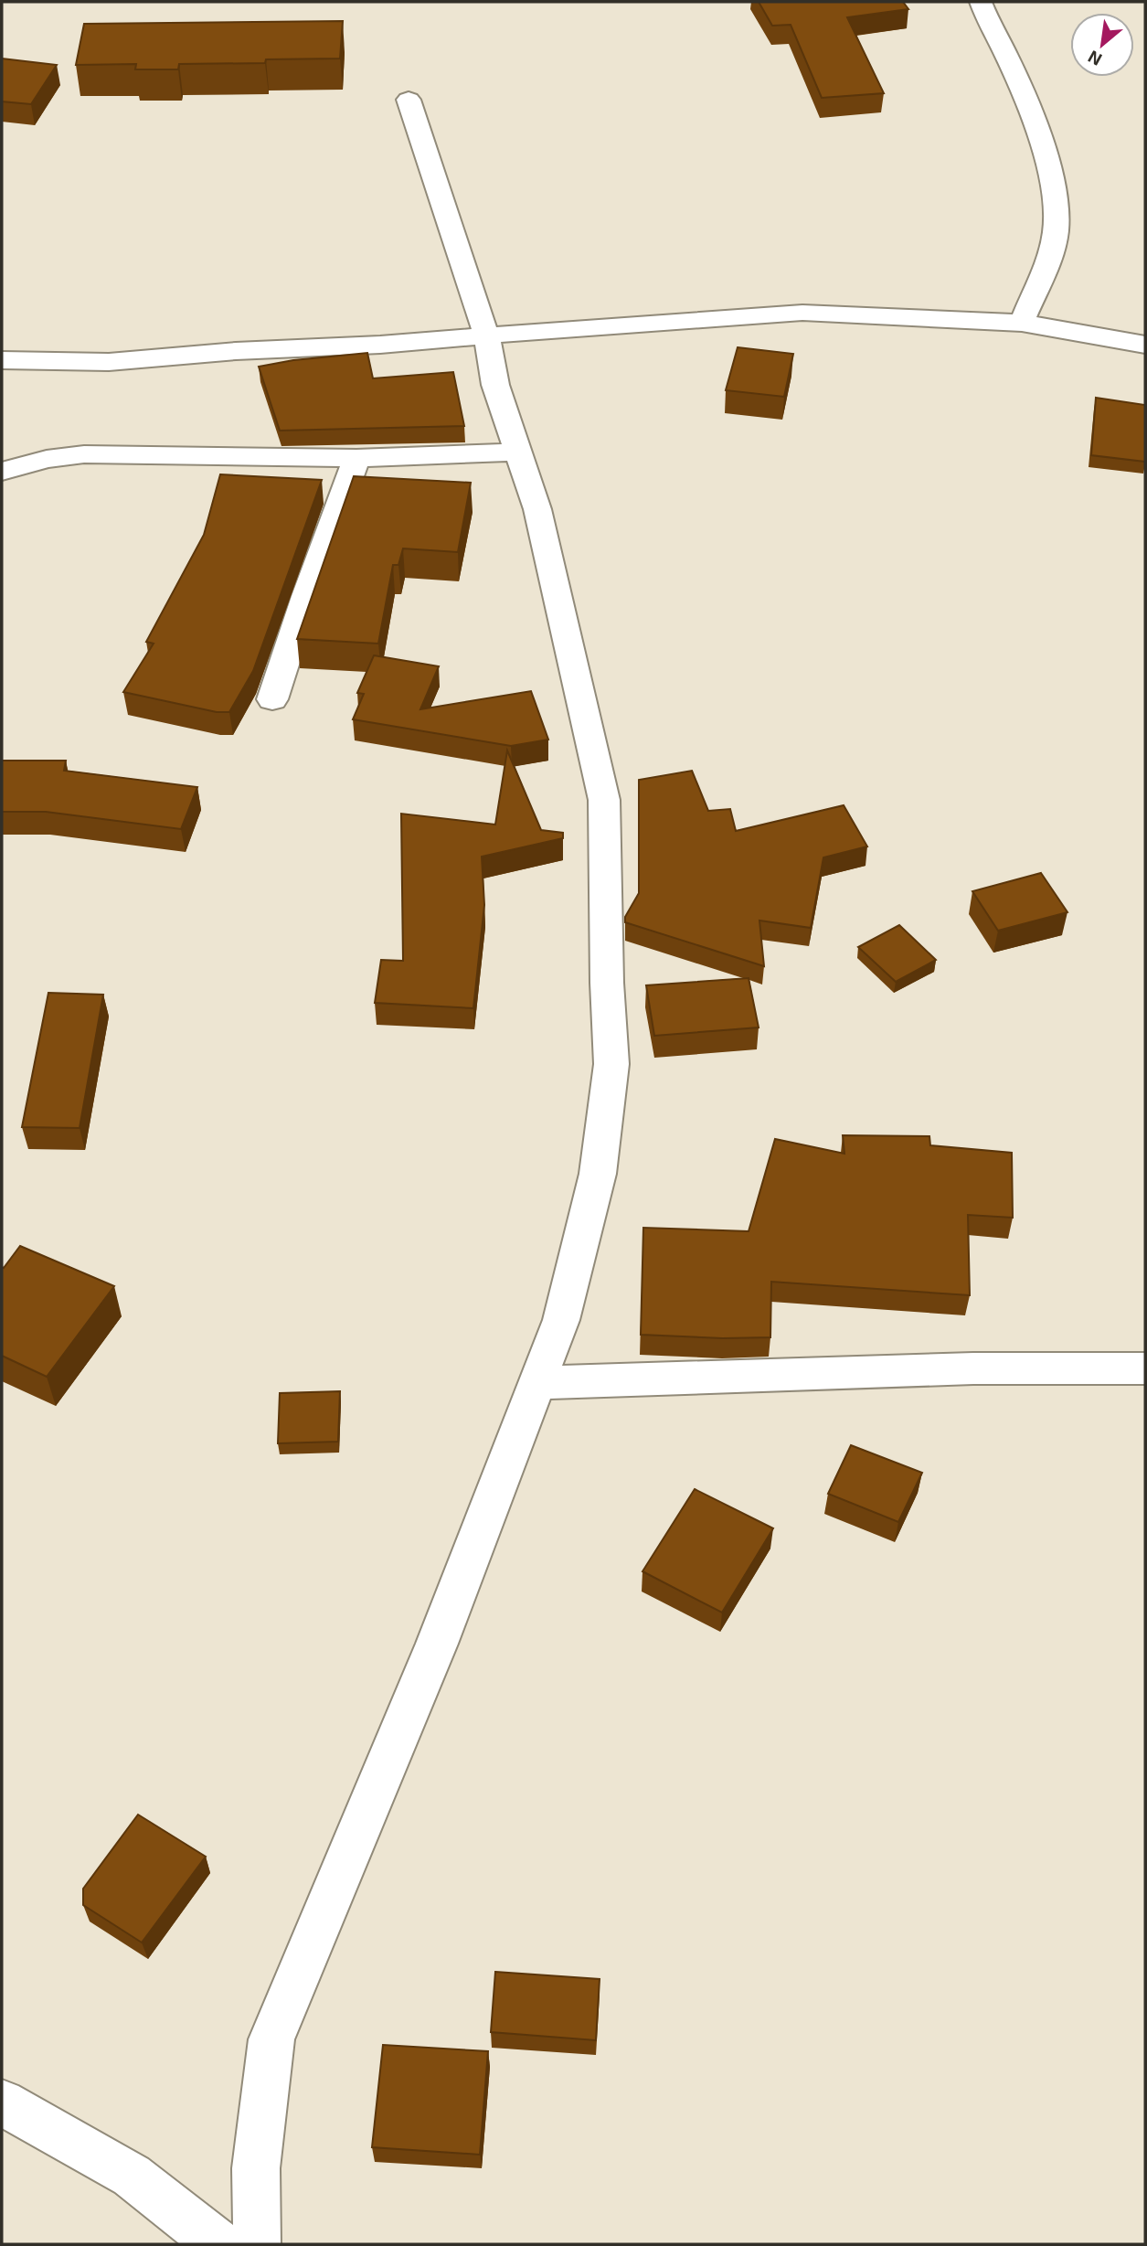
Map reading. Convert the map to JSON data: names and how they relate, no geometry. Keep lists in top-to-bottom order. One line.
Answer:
{"north":"bottom left"}
